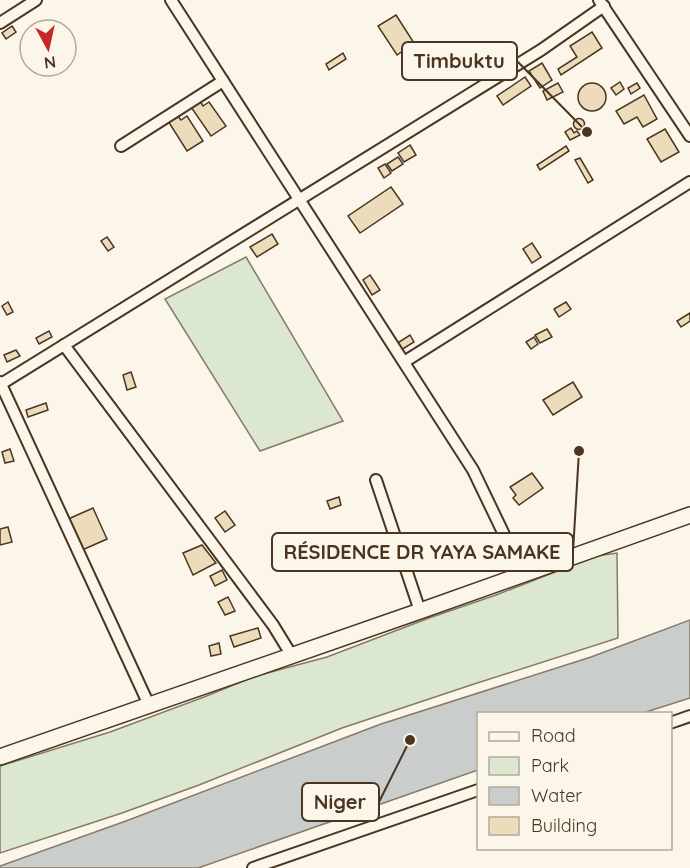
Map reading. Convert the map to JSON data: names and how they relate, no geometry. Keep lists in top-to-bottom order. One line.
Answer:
{"places":["Timbuktu","RÉSIDENCE DR YAYA SAMAKE","Niger"],"legend":["Road","Park","Water","Building"],"north":"bottom"}
